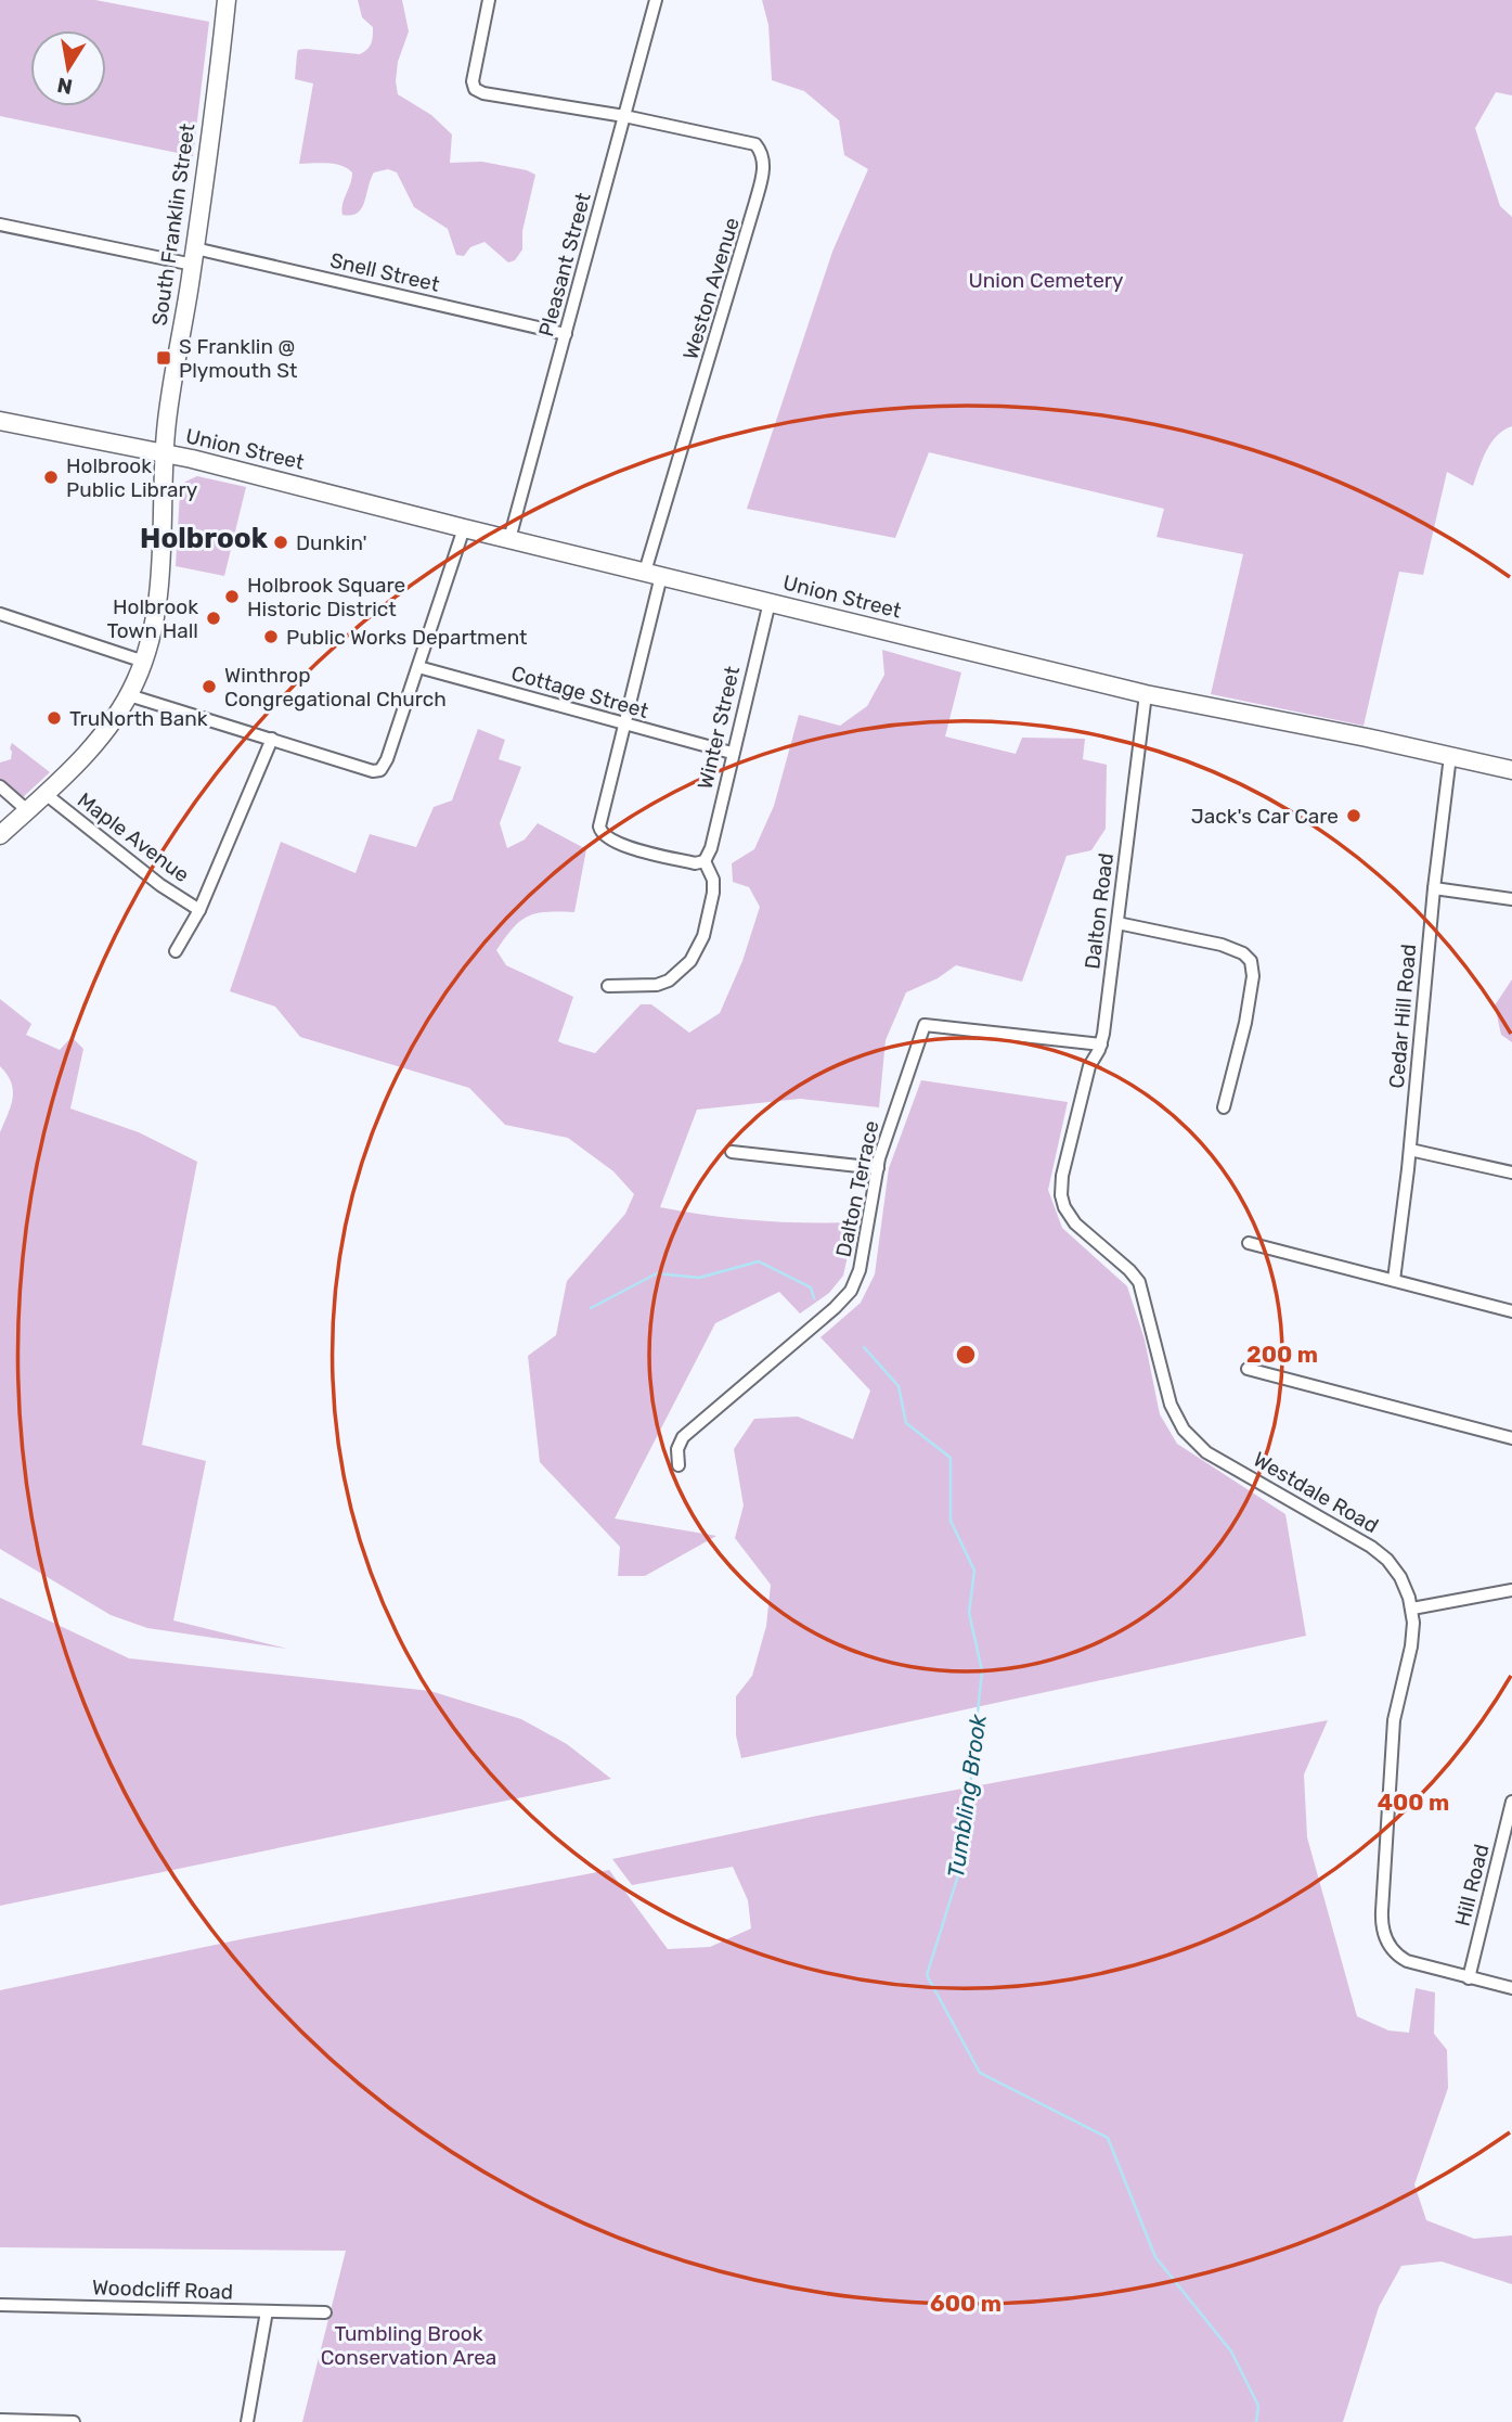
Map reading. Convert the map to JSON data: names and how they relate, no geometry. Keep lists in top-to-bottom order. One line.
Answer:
{"streets":{"main road":["South Franklin Street","Union Street"],"street":["Pleasant Street","Snell Street","Weston Avenue","Cottage Street","Winter Street","Maple Avenue","Dalton Road","Cedar Hill Road","Dalton Terrace","Westdale Road","Hill Road","Woodcliff Road"]},"crossings":[["South Franklin Street","Snell Street"],["South Franklin Street","Union Street"],["South Franklin Street","Maple Avenue"],["Pleasant Street","Snell Street"],["Pleasant Street","Weston Avenue"],["Pleasant Street","Union Street"],["Weston Avenue","Union Street"],["Union Street","Winter Street"],["Union Street","Dalton Road"],["Union Street","Cedar Hill Road"],["Cottage Street","Winter Street"],["Dalton Road","Dalton Terrace"],["Dalton Road","Westdale Road"],["Westdale Road","Hill Road"]],"districts":["Holbrook"],"water":["Tumbling Brook"],"parks":["Union Cemetery","Tumbling Brook Conservation Area"],"places":{"transit":["S Franklin @ Plymouth St"],"other":["Holbrook Public Library","Dunkin'","Holbrook Square Historic District","Holbrook Town Hall","Public Works Department","Winthrop Congregational Church","TruNorth Bank","Jack's Car Care"]},"north":"bottom","rings":["200 m","400 m","600 m"]}
